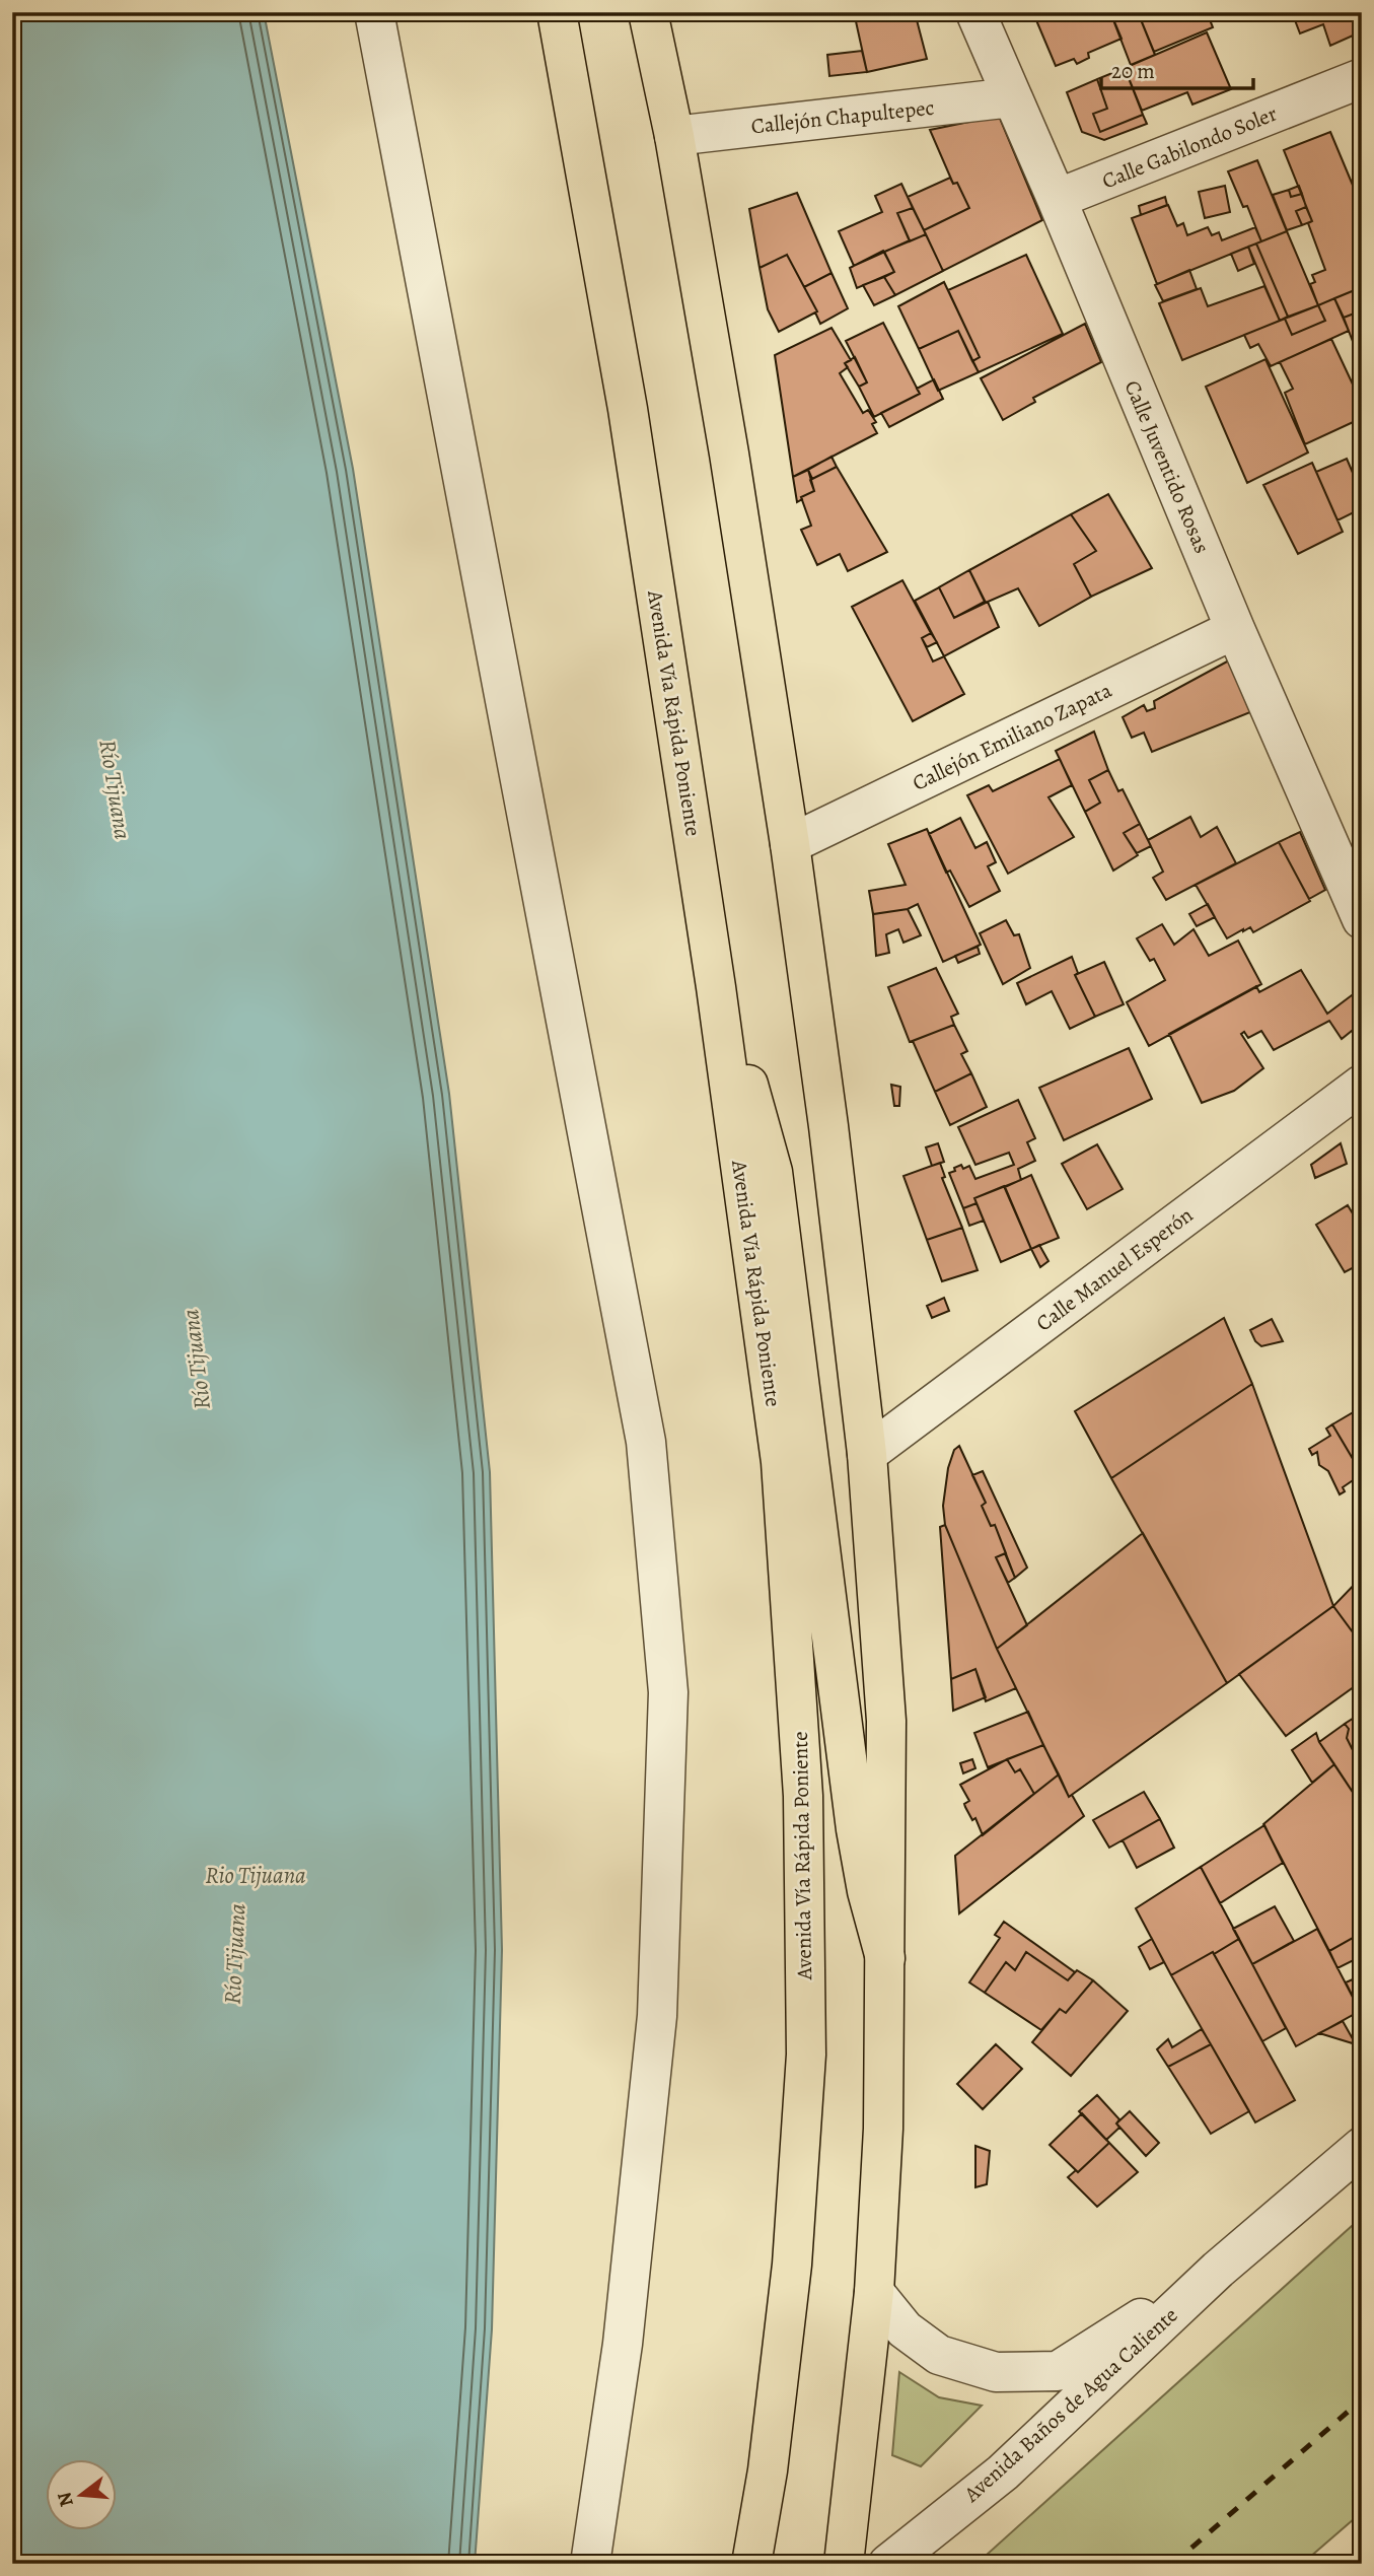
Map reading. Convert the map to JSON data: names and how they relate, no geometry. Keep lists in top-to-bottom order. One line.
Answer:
{"streets":{"main road":["Avenida Vía Rápida Poniente"],"street":["Callejón Chapultepec","Calle Gabilondo Soler","Calle Juventido Rosas","Callejón Emiliano Zapata","Calle Manuel Esperón","Avenida Baños de Agua Caliente"]},"crossings":[["Callejón Chapultepec","Calle Juventido Rosas"],["Calle Gabilondo Soler","Calle Juventido Rosas"],["Calle Juventido Rosas","Callejón Emiliano Zapata"]],"water":["Río Tijuana","Rio Tijuana"],"scale_bar":"20 m","north":"left"}
